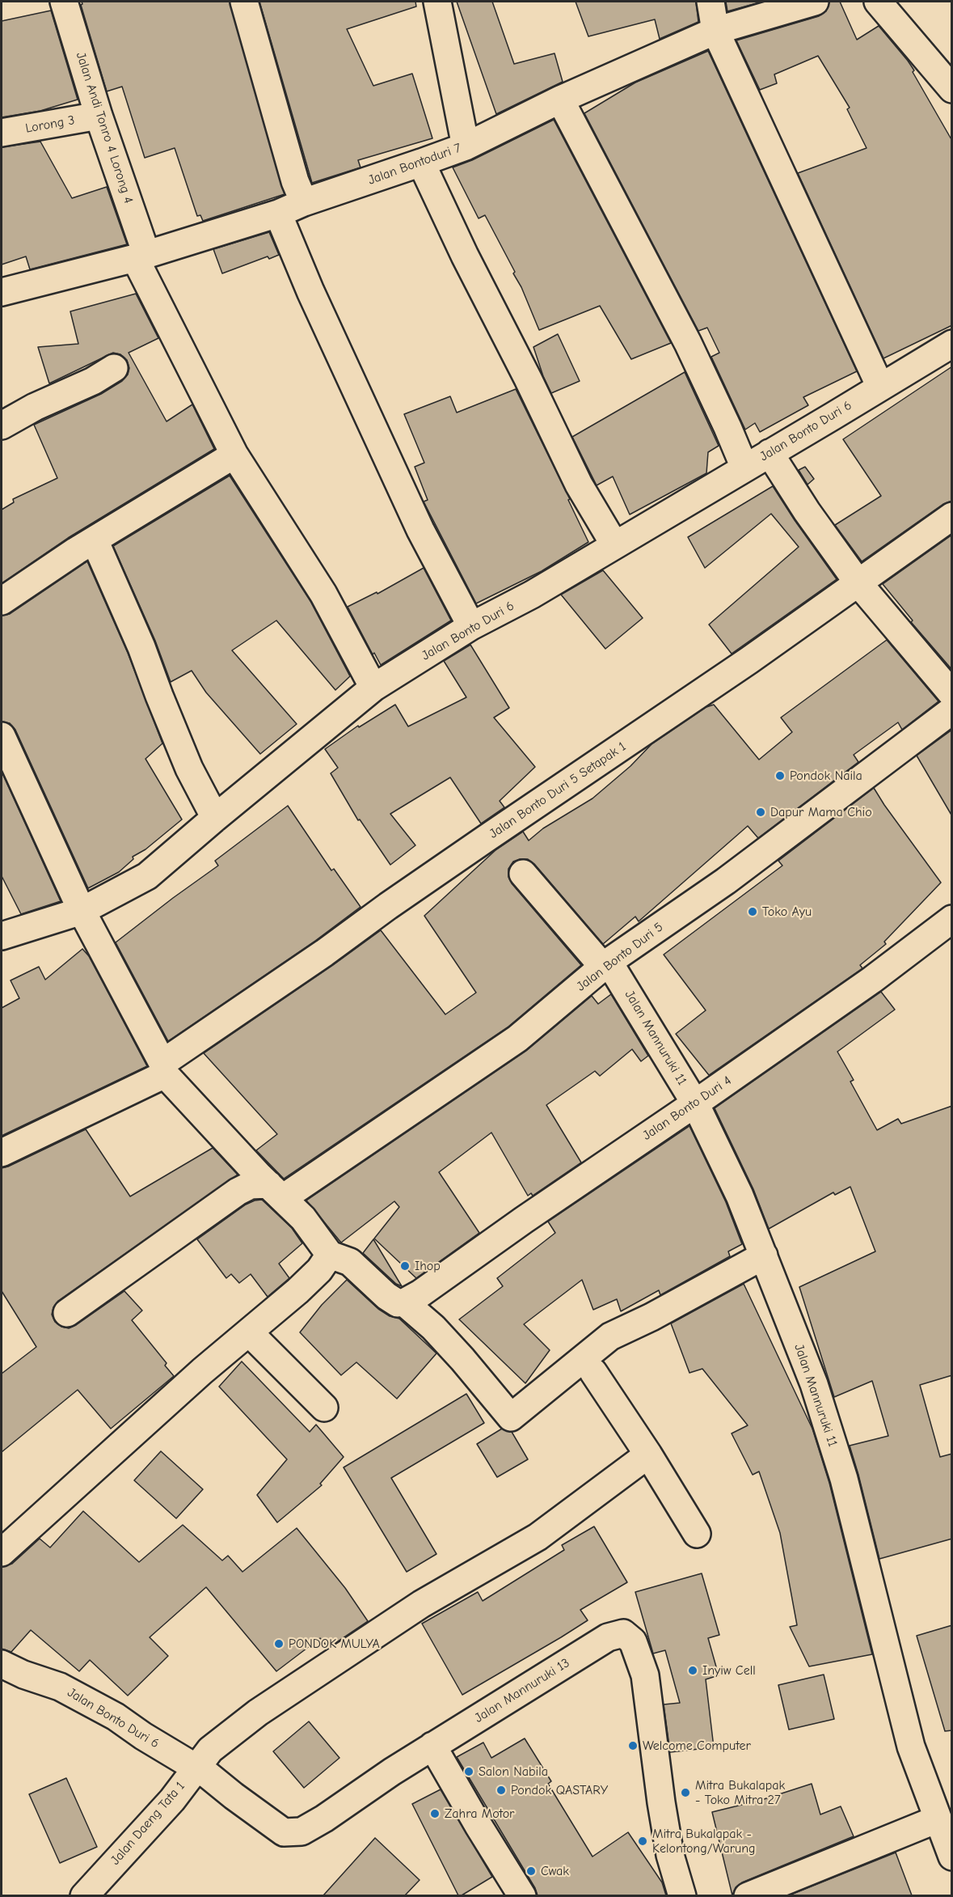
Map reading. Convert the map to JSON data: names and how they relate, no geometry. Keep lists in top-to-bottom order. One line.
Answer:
{"streets":{"street":["Lorong 3","Jalan Andi Tonro 4 Lorong 4","Jalan Bontoduri 7","Jalan Bonto Duri 6","Jalan Bonto Duri 5 Setapak 1","Jalan Bonto Duri 5","Jalan Mannuruki 11","Jalan Bonto Duri 4","Jalan Mannuruki 13","Jalan Daeng Tata 1"]},"crossings":[["Lorong 3","Jalan Andi Tonro 4 Lorong 4"],["Jalan Andi Tonro 4 Lorong 4","Jalan Bontoduri 7"],["Jalan Andi Tonro 4 Lorong 4","Jalan Bonto Duri 6"],["Jalan Bonto Duri 6","Jalan Mannuruki 13"],["Jalan Bonto Duri 6","Jalan Daeng Tata 1"],["Jalan Bonto Duri 5","Jalan Mannuruki 11"],["Jalan Mannuruki 11","Jalan Bonto Duri 4"],["Jalan Mannuruki 13","Jalan Daeng Tata 1"]],"places":["Pondok Naila","Dapur Mama Chio","Toko Ayu","Ihop","PONDOK MULYA","Inyiw Cell","Welcome Computer","Salon Nabila","Pondok QASTARY","Mitra Bukalapak - Toko Mitra 27","Zahra Motor","Mitra Bukalapak - Kelontong/Warung","Cwak"]}
